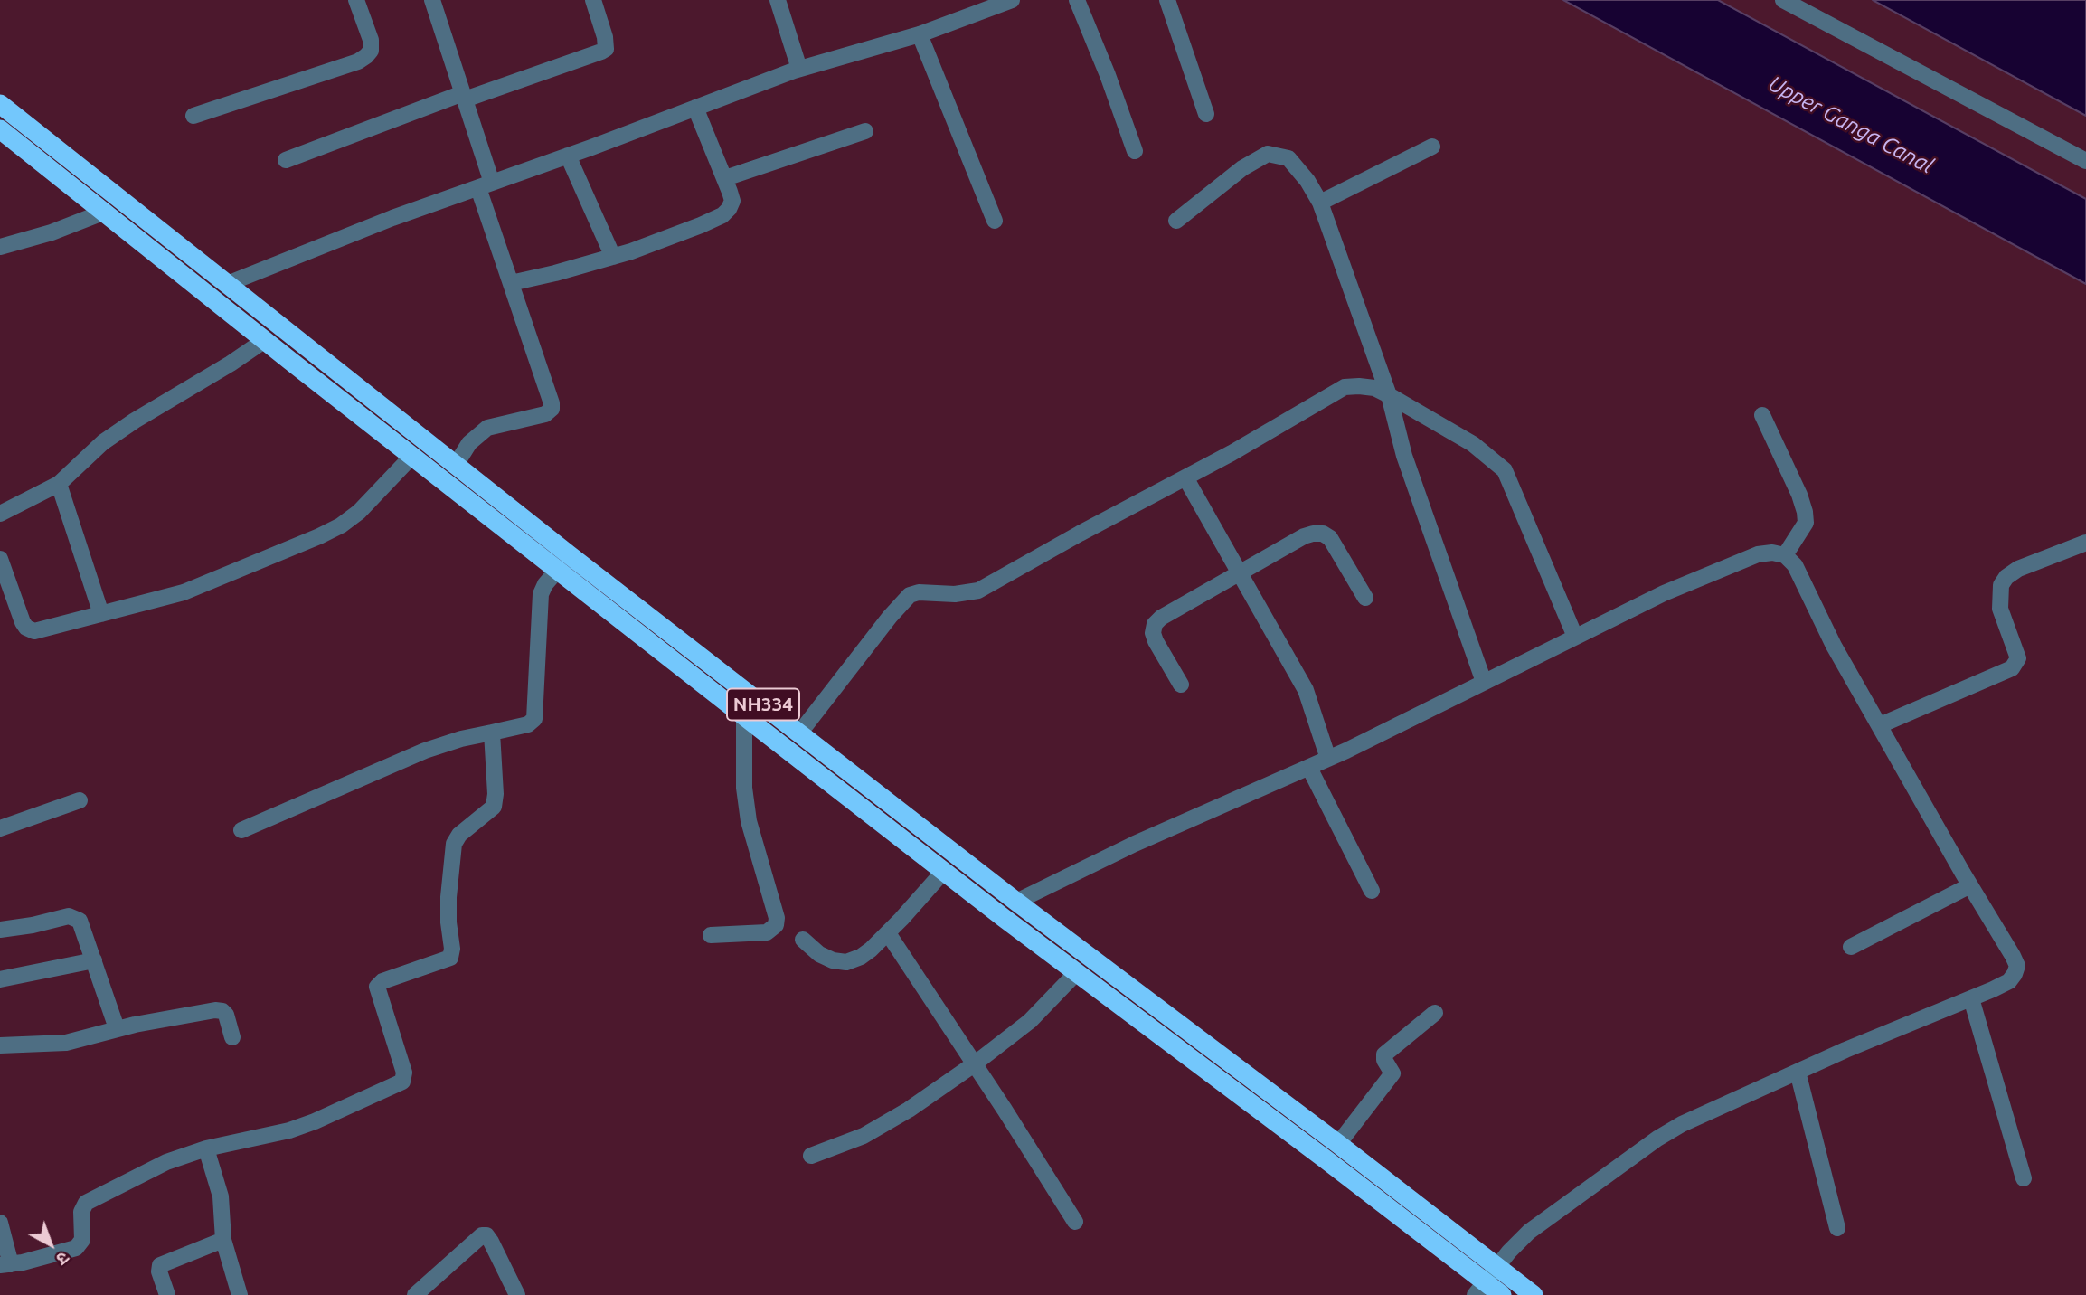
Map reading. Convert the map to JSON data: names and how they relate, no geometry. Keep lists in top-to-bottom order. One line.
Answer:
{"streets":{"highway":["NH334"]},"water":["Upper Ganga Canal"],"north":"bottom right"}
